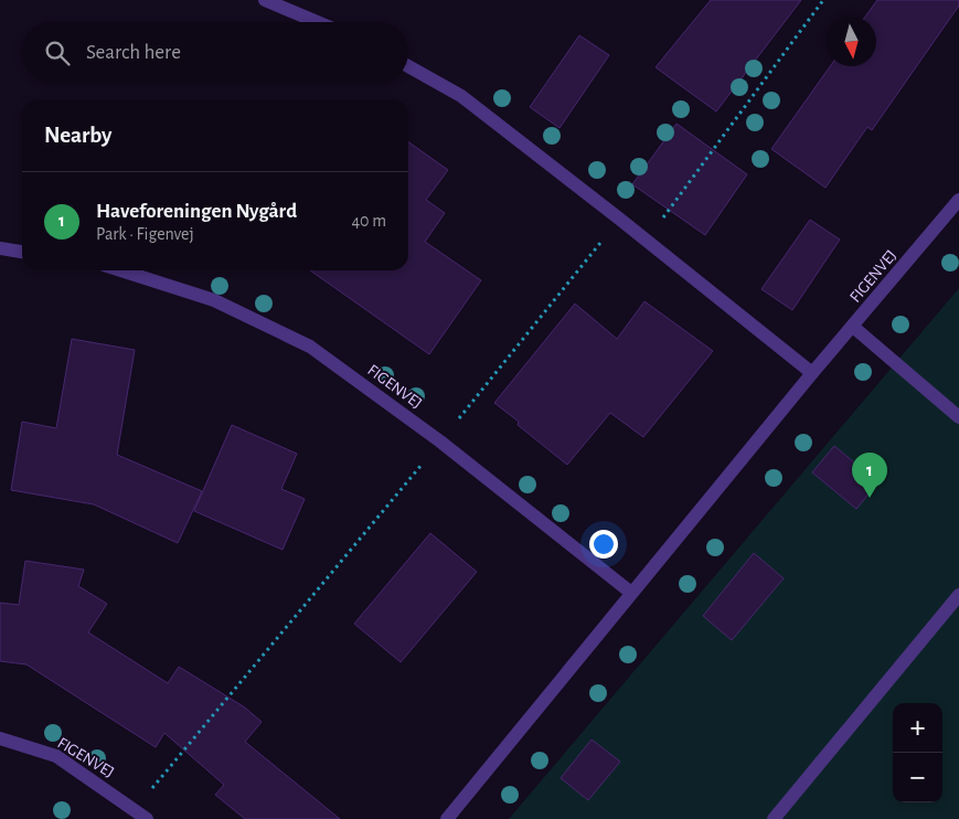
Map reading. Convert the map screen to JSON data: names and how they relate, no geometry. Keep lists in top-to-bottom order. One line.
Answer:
{"streets":{"street":["FIGENVEJ"]},"north":"bottom","page":{"search":"Search here","heading":"Nearby","list":[{"mark":"1","name":"Haveforeningen Nygård","note":"Park · Figenvej","value":"40 m"}],"pins":"1","map_buttons":["+","−"]}}
